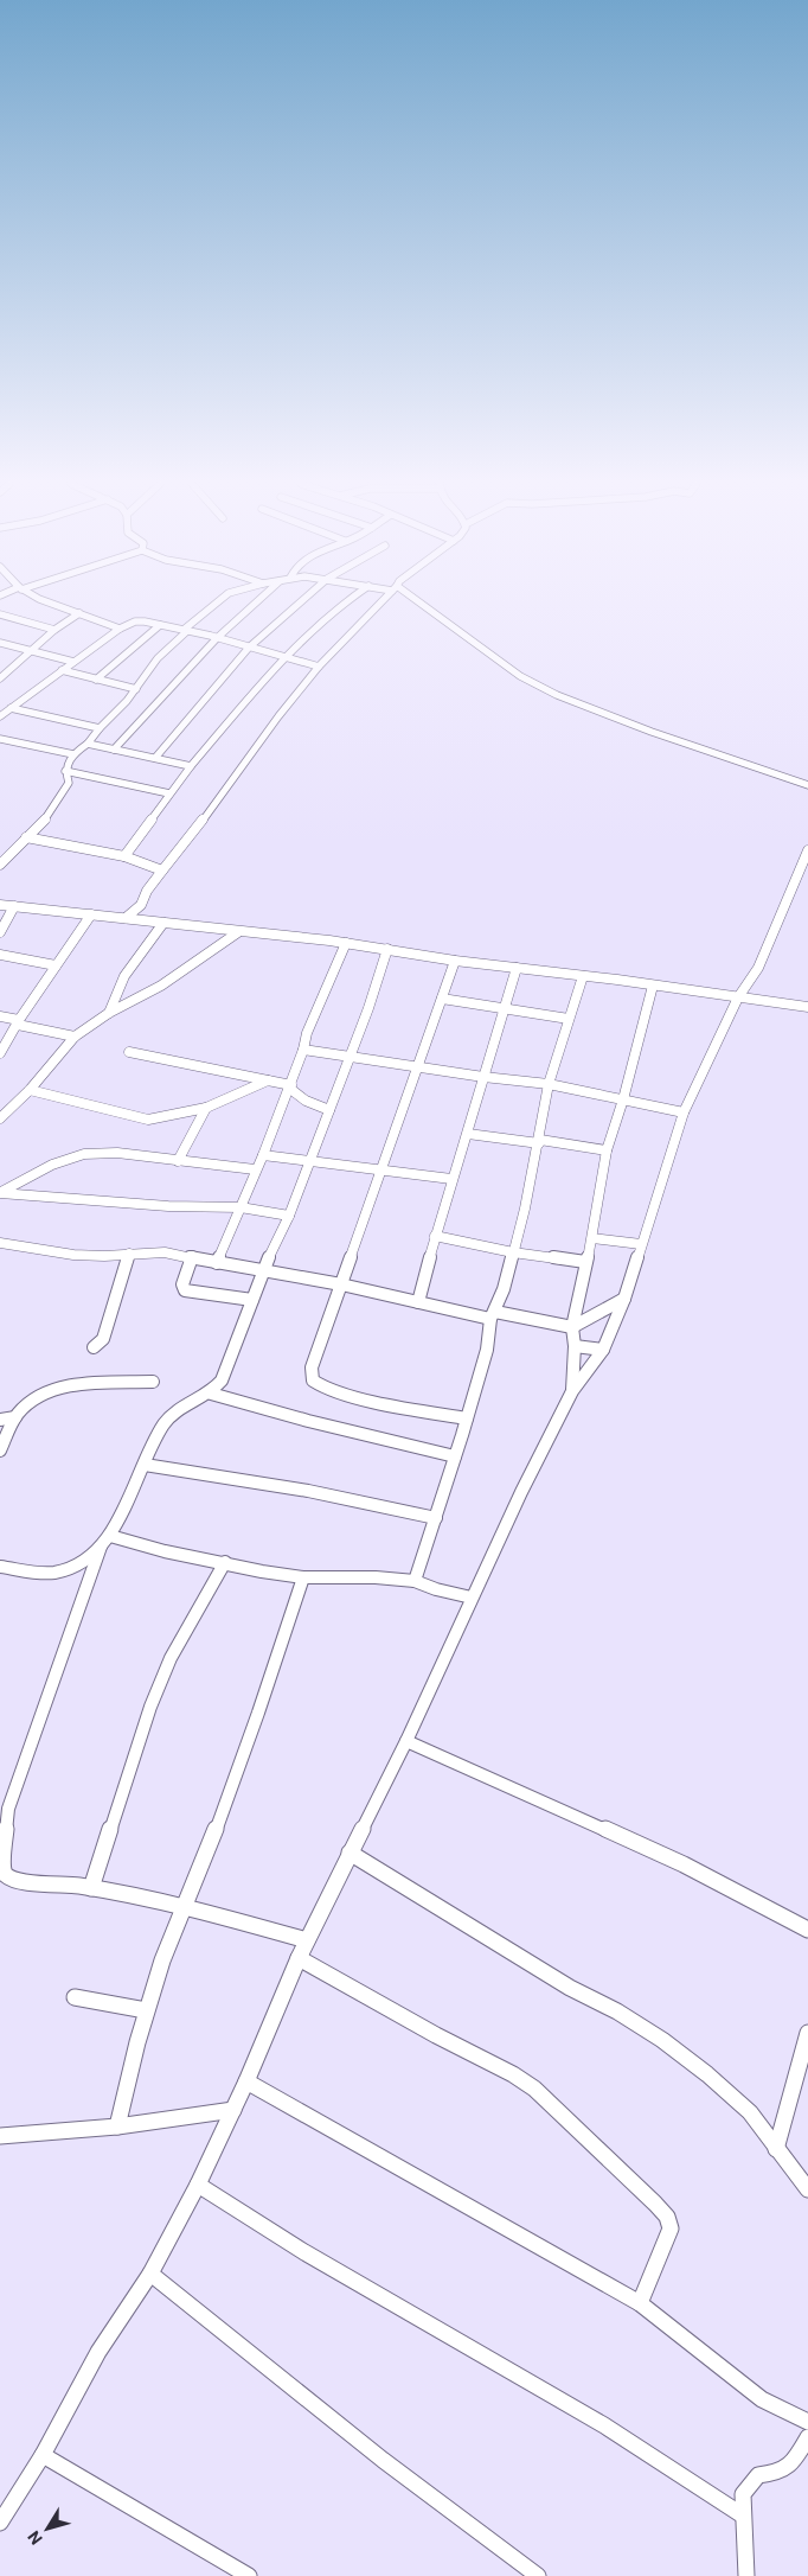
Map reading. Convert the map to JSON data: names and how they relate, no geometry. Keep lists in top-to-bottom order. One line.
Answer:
{"north":"bottom left"}
